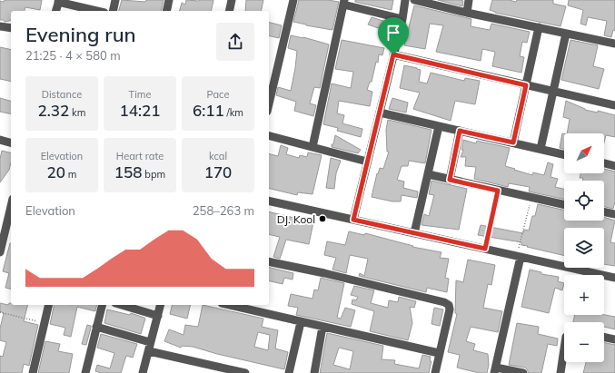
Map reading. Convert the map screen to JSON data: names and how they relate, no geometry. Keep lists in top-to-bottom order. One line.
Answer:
{"places":["DJ. Kool"],"north":"top right","page":{"heading":["Evening run","21:25 · 4 × 580 m"],"stats":[["Distance","2.32 km"],["Time","14:21"],["Pace","6:11 /km"],["Elevation","20 m"],["Heart rate","158 bpm"],["kcal","170"]],"map_buttons":["+","−"],"chart":["Elevation","258–263 m"]}}
